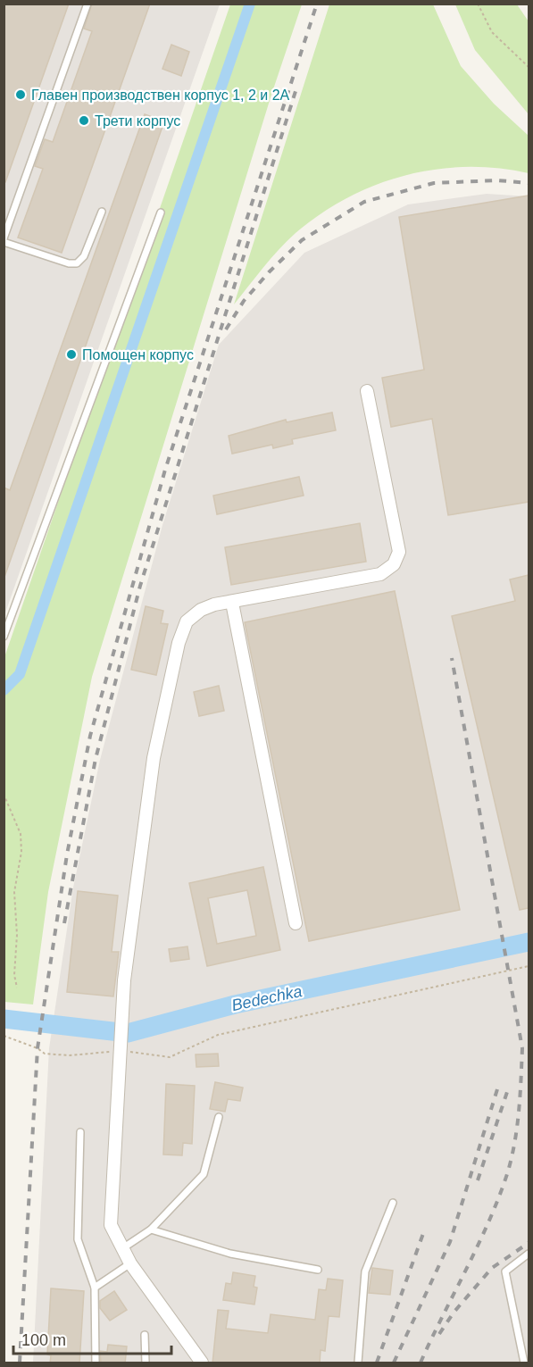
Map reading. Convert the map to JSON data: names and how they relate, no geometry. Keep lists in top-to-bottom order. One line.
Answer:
{"water":["Bedechka"],"places":["Главен производствен корпус 1, 2 и 2А","Трети корпус","Помощен корпус"],"scale_bar":"100 m"}
